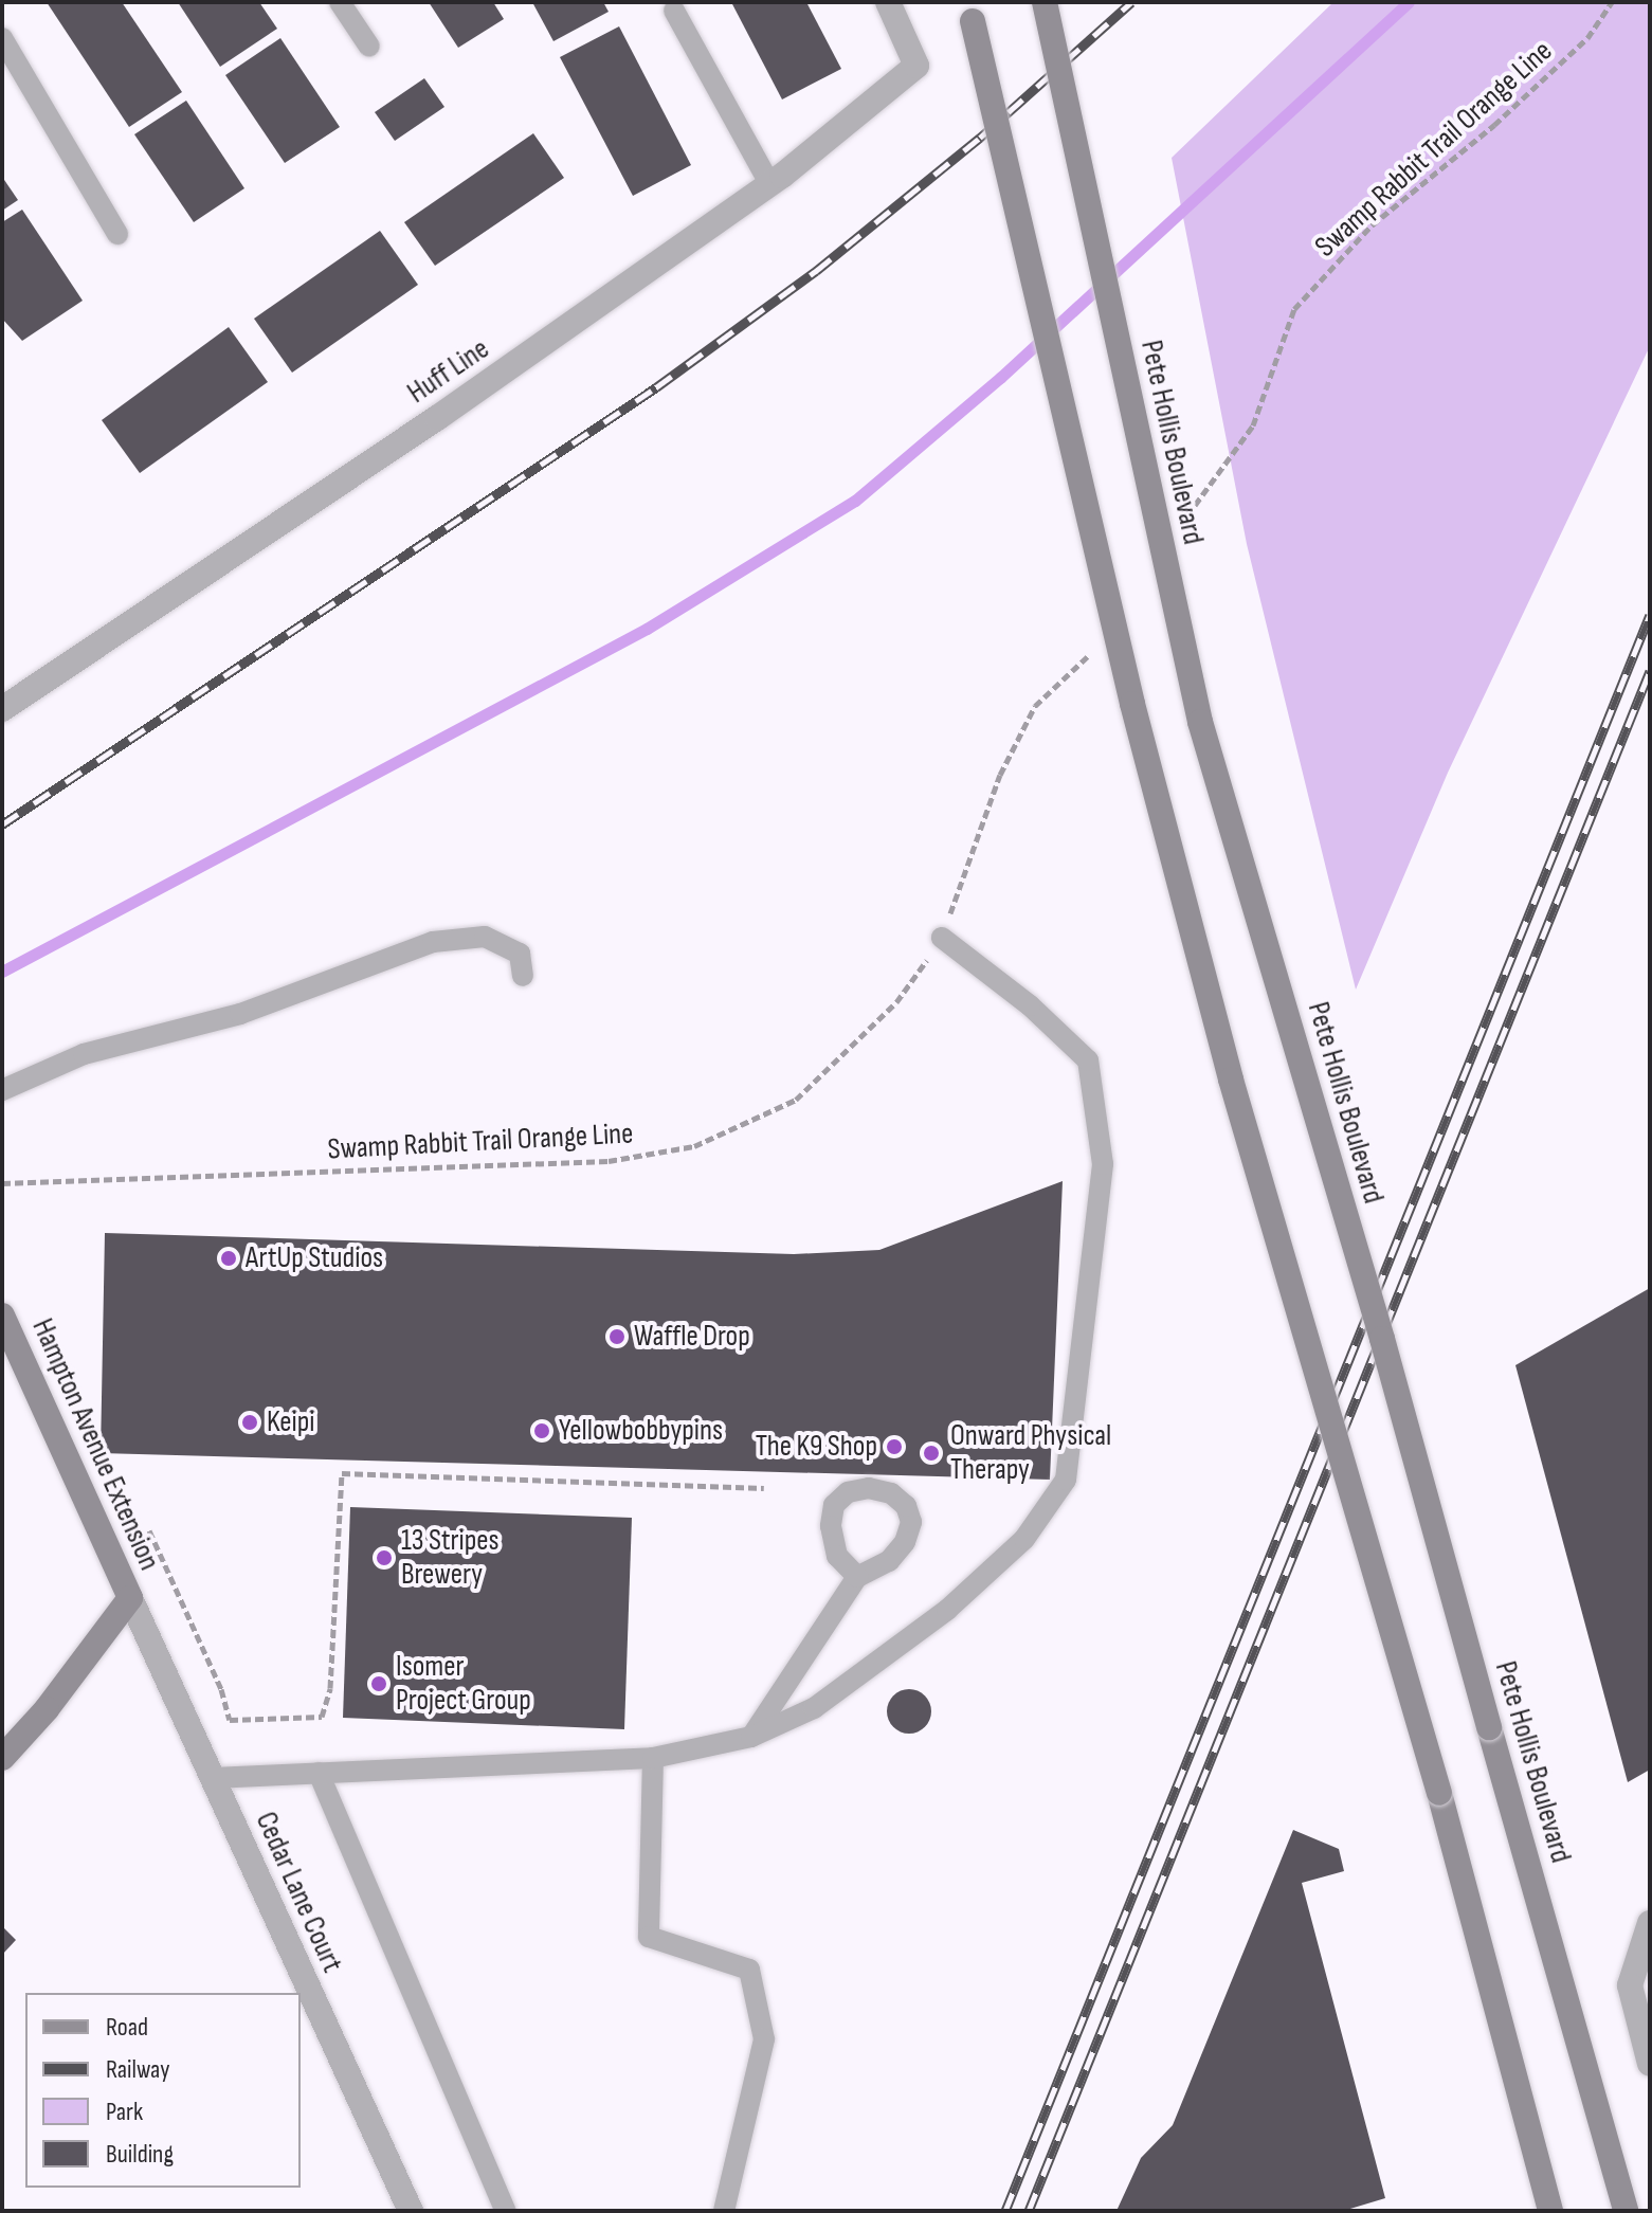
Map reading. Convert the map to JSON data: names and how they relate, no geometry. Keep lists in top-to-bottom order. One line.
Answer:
{"streets":{"main road":["Pete Hollis Boulevard","Hampton Avenue Extension"],"street":["Huff Line","Cedar Lane Court"],"path":["Swamp Rabbit Trail Orange Line"]},"crossings":[["Hampton Avenue Extension","Cedar Lane Court"]],"places":["ArtUp Studios","Waffle Drop","Keipi","Yellowbobbypins","The K9 Shop","Onward Physical Therapy","13 Stripes Brewery","Isomer Project Group"],"legend":["Road","Railway","Park","Building"]}
